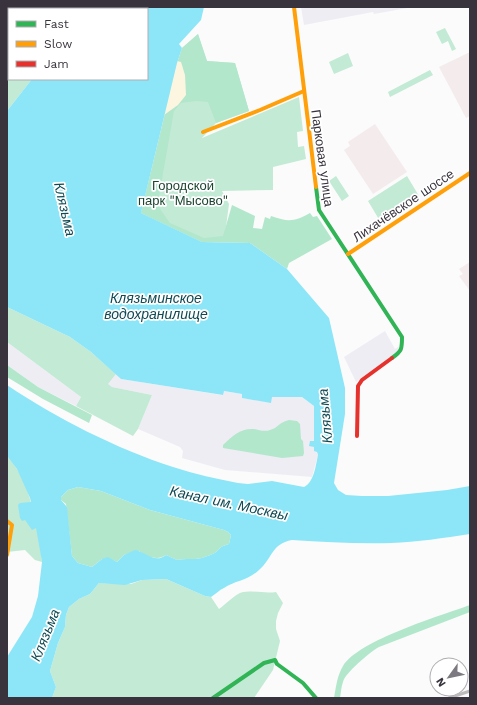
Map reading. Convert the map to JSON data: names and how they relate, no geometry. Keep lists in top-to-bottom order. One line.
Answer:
{"streets":{"street":["Парковая улица","Лихачёвское шоссе"]},"crossings":[["Парковая улица","Лихачёвское шоссе"]],"water":["Клязьма","Клязьминское водохранилище","Канал им. Москвы"],"parks":["Городской парк \"Мысово\""],"legend":["Fast","Slow","Jam"],"north":"bottom left"}
